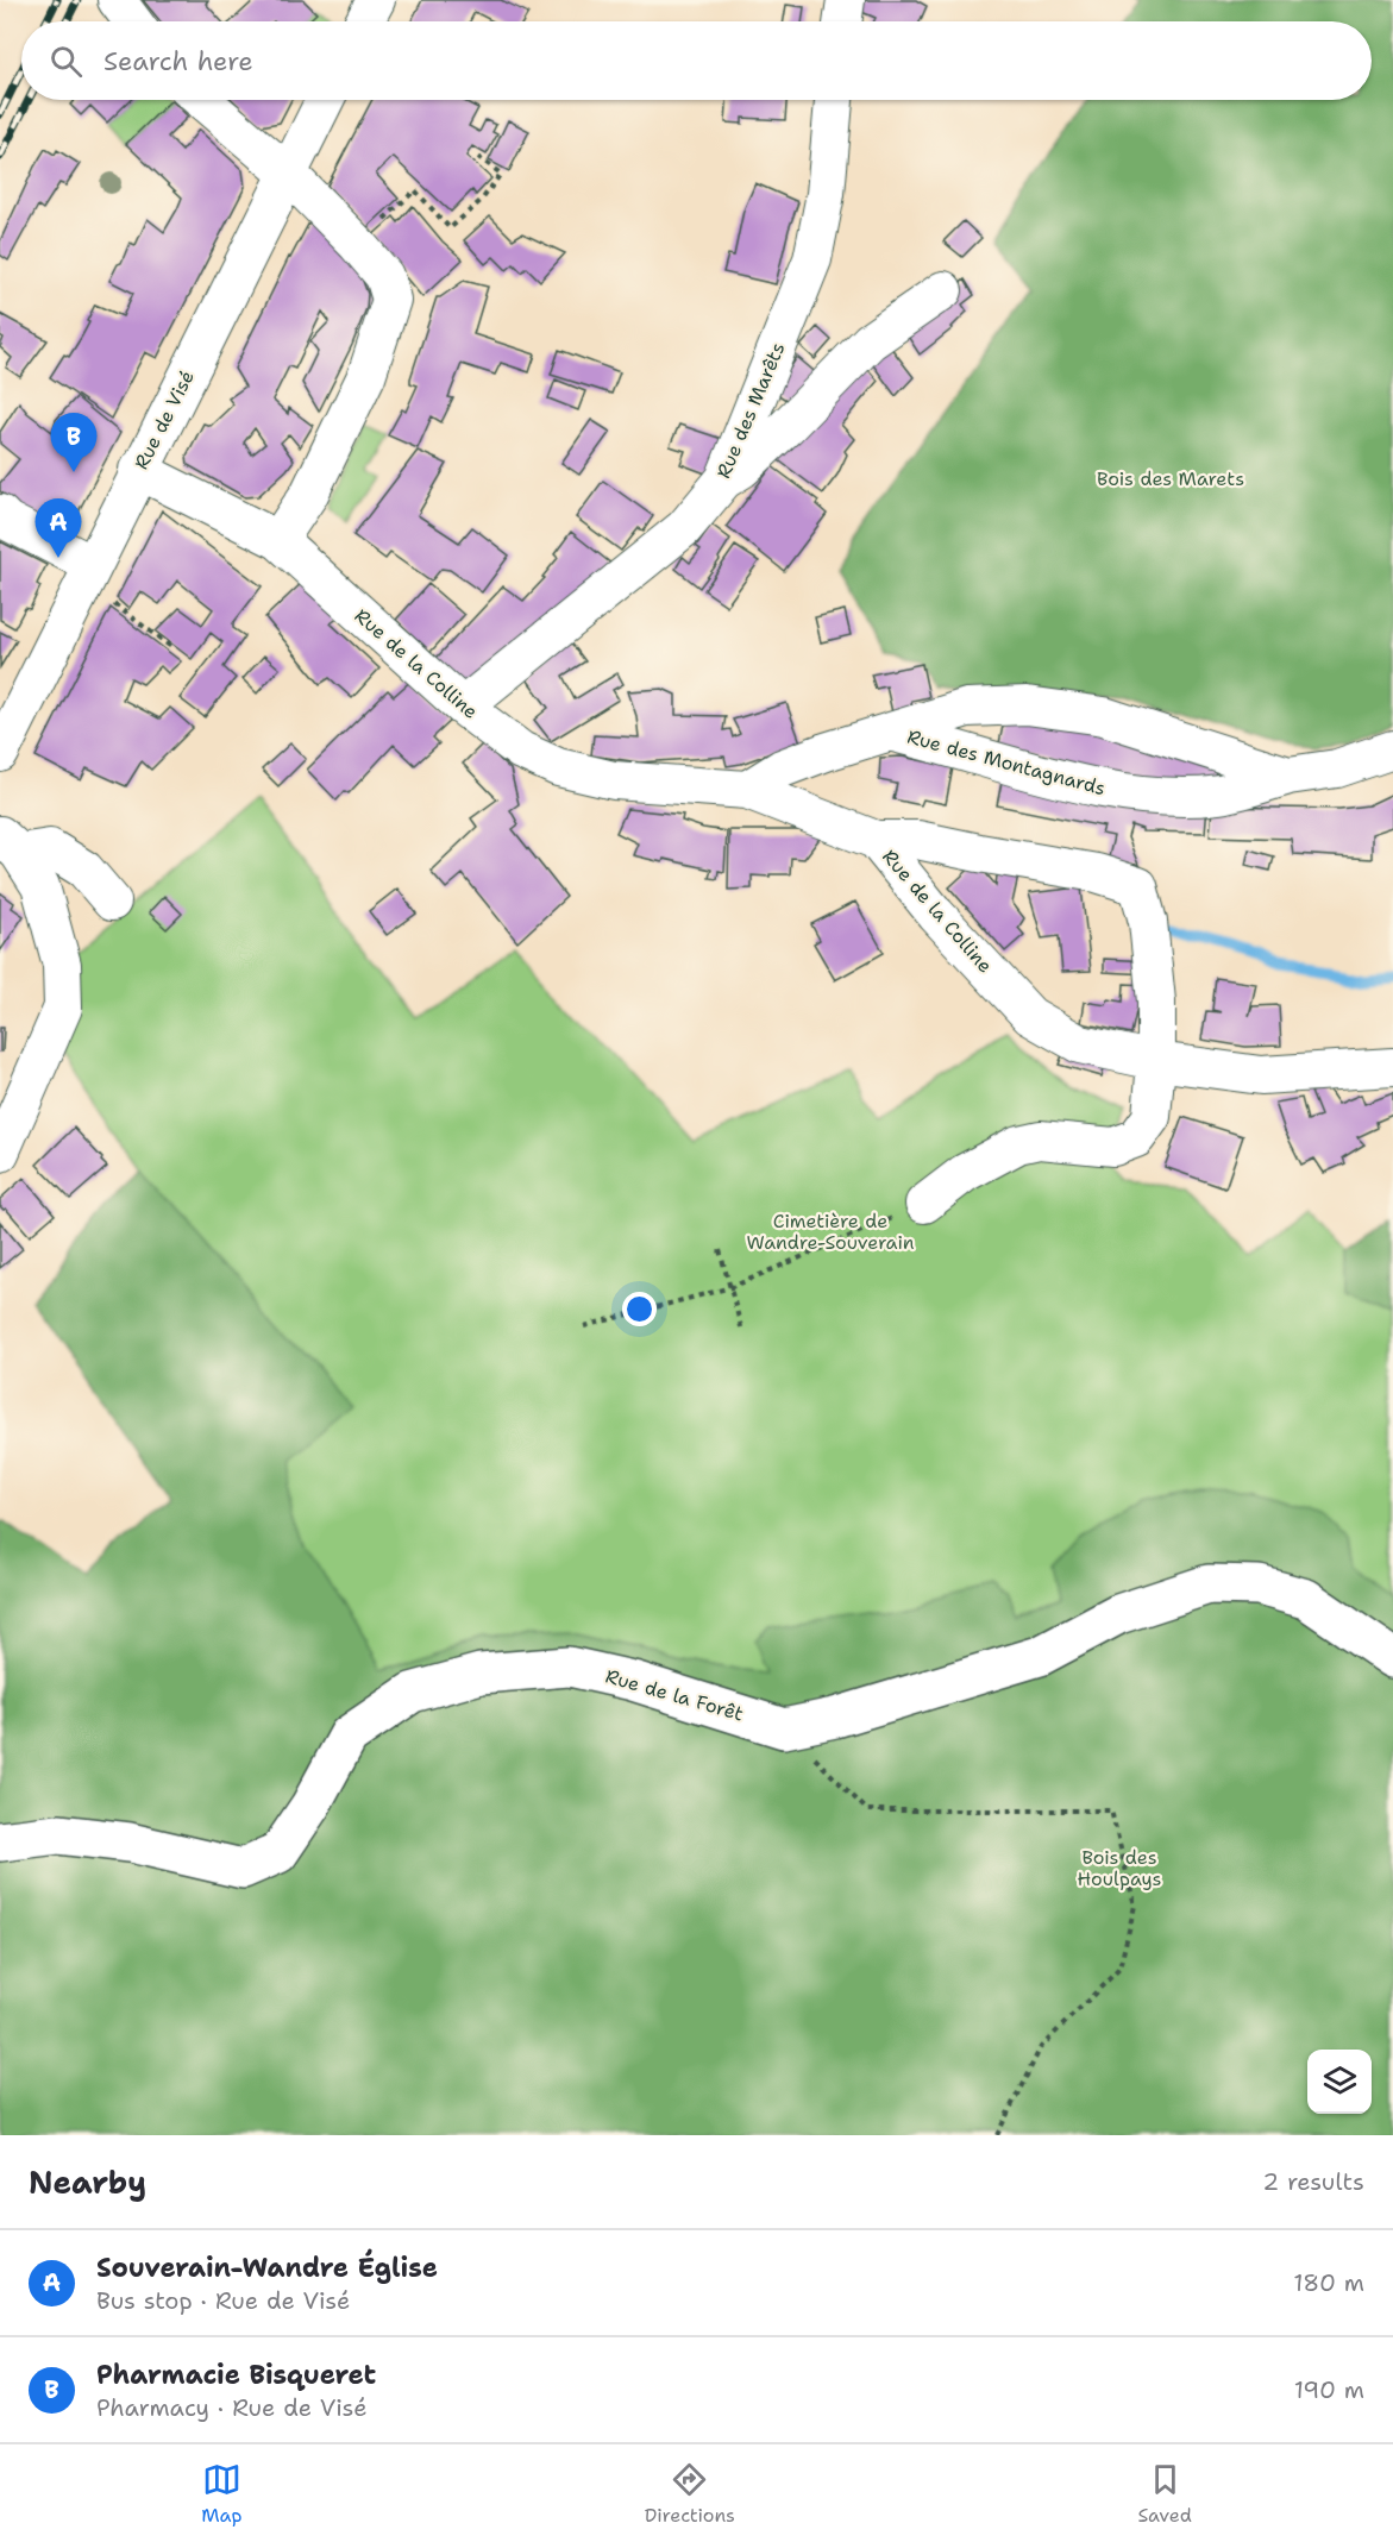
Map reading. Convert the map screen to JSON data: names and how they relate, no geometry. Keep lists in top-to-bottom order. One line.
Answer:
{"streets":{"main road":["Rue de la Forêt"],"street":["Rue des Marêts","Rue de Visé","Rue de la Colline","Rue des Montagnards"]},"crossings":[["Rue des Marêts","Rue de la Colline"],["Rue de Visé","Rue de la Colline"],["Rue de la Colline","Rue des Montagnards"]],"parks":["Bois des Marets","Cimetière de Wandre-Souverain","Bois des Houlpays"],"page":{"search":"Search here","pins":["B","A"],"heading":["Nearby","2 results"],"list":[{"mark":"A","name":"Souverain-Wandre Église","note":"Bus stop · Rue de Visé","value":"180 m"},{"mark":"B","name":"Pharmacie Bisqueret","note":"Pharmacy · Rue de Visé","value":"190 m"}],"nav":["Map","Directions","Saved"]}}
